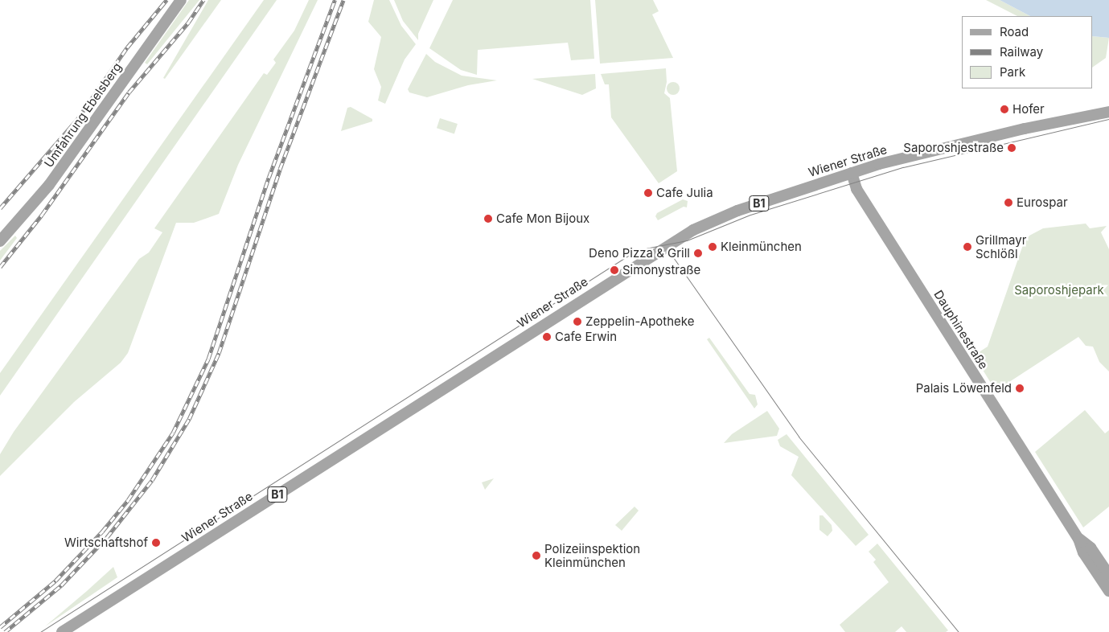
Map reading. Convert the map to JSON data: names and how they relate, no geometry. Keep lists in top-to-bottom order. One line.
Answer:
{"streets":{"main road":["Umfahrung Ebelsberg","Wiener Straße","B1","Dauphinestraße"]},"crossings":[["Wiener Straße","Dauphinestraße"]],"parks":["Saporoshjepark"],"places":["Hofer","Saporoshjestraße","Cafe Julia","Eurospar","Cafe Mon Bijoux","Kleinmünchen","Grillmayr Schlößl","Deno Pizza & Grill","Simonystraße","Zeppelin-Apotheke","Cafe Erwin","Palais Löwenfeld","Wirtschaftshof","Polizeiinspektion Kleinmünchen"],"legend":["Road","Railway","Park"]}
